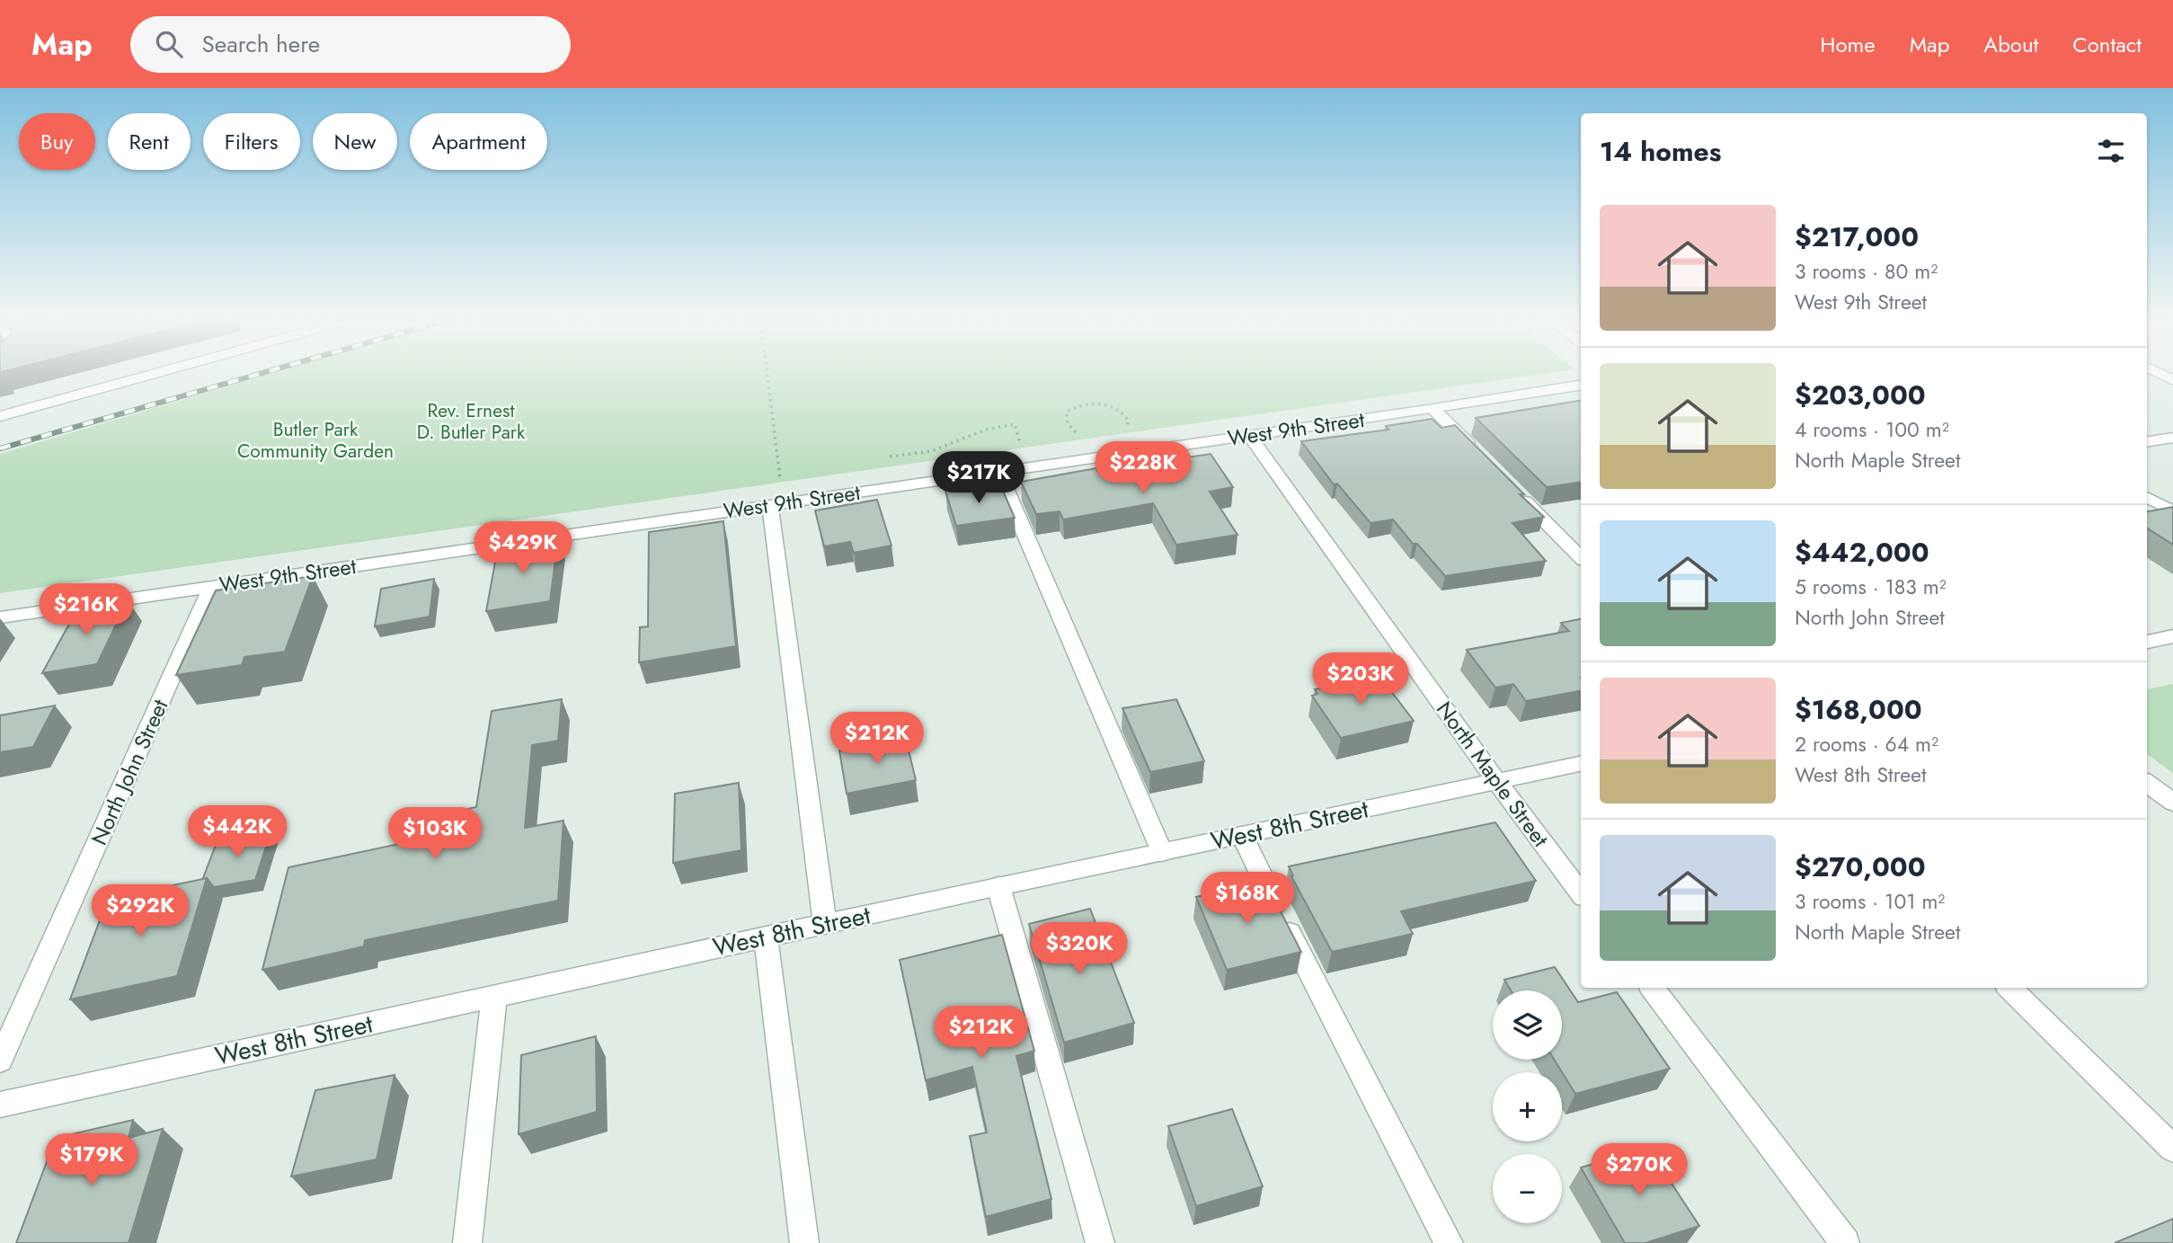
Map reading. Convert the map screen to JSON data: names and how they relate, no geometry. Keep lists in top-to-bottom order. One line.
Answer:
{"streets":{"street":["West 9th Street","North John Street","North Maple Street","West 8th Street"]},"crossings":[["West 9th Street","North John Street"],["West 9th Street","North Maple Street"],["North Maple Street","West 8th Street"]],"parks":["Rev. Ernest D. Butler Park","Butler Park Community Garden"],"page":{"header":"Map","search":"Search here","nav":["Home","Map","About","Contact"],"chip":["Buy","Rent","Filters","New","Apartment"],"heading":"14 homes","list":[{"name":"$217,000","note":"3 rooms · 80 m² · West 9th Street"},{"name":"$203,000","note":"4 rooms · 100 m² · North Maple Street"},{"name":"$442,000","note":"5 rooms · 183 m² · North John Street"},{"name":"$168,000","note":"2 rooms · 64 m² · West 8th Street"},{"name":"$270,000","note":"3 rooms · 101 m² · North Maple Street"}],"price":["$228K","$217K","$429K","$216K","$203K","$212K","$442K","$103K","$168K","$292K","$320K","$212K","$179K","$270K"],"map_buttons":["+","−"]}}
